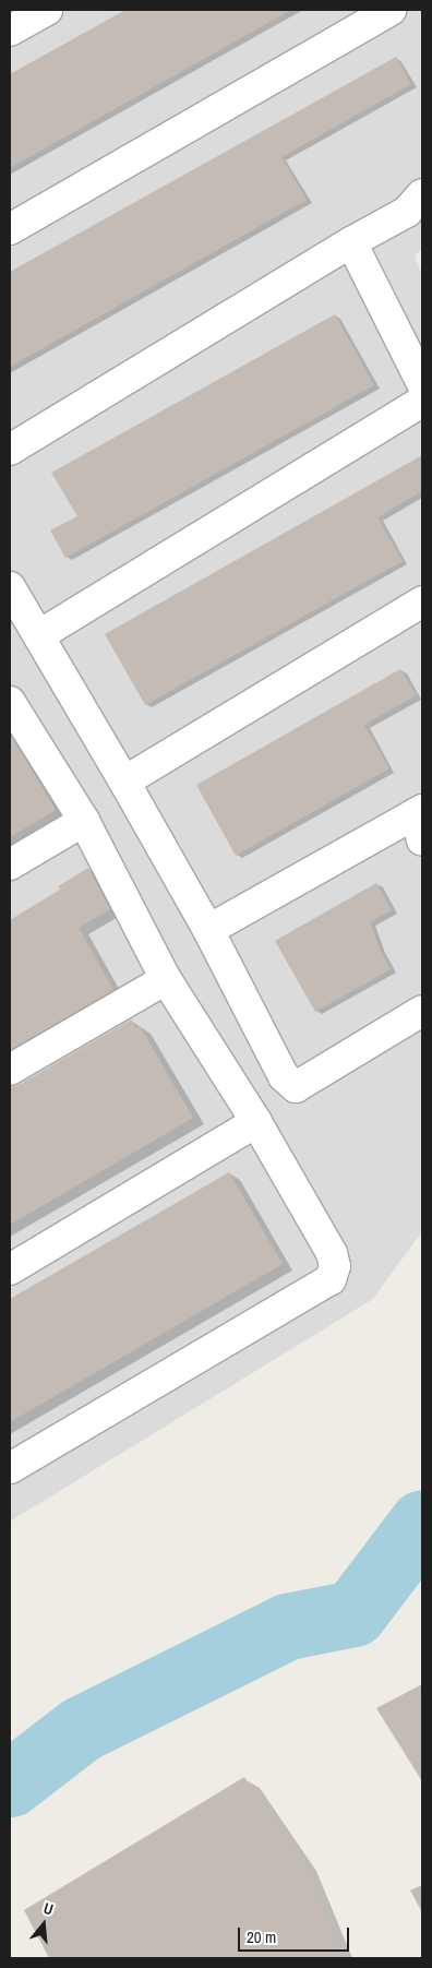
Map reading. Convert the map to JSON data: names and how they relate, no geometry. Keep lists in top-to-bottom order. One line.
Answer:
{"scale_bar":"20 m","north":"top"}
